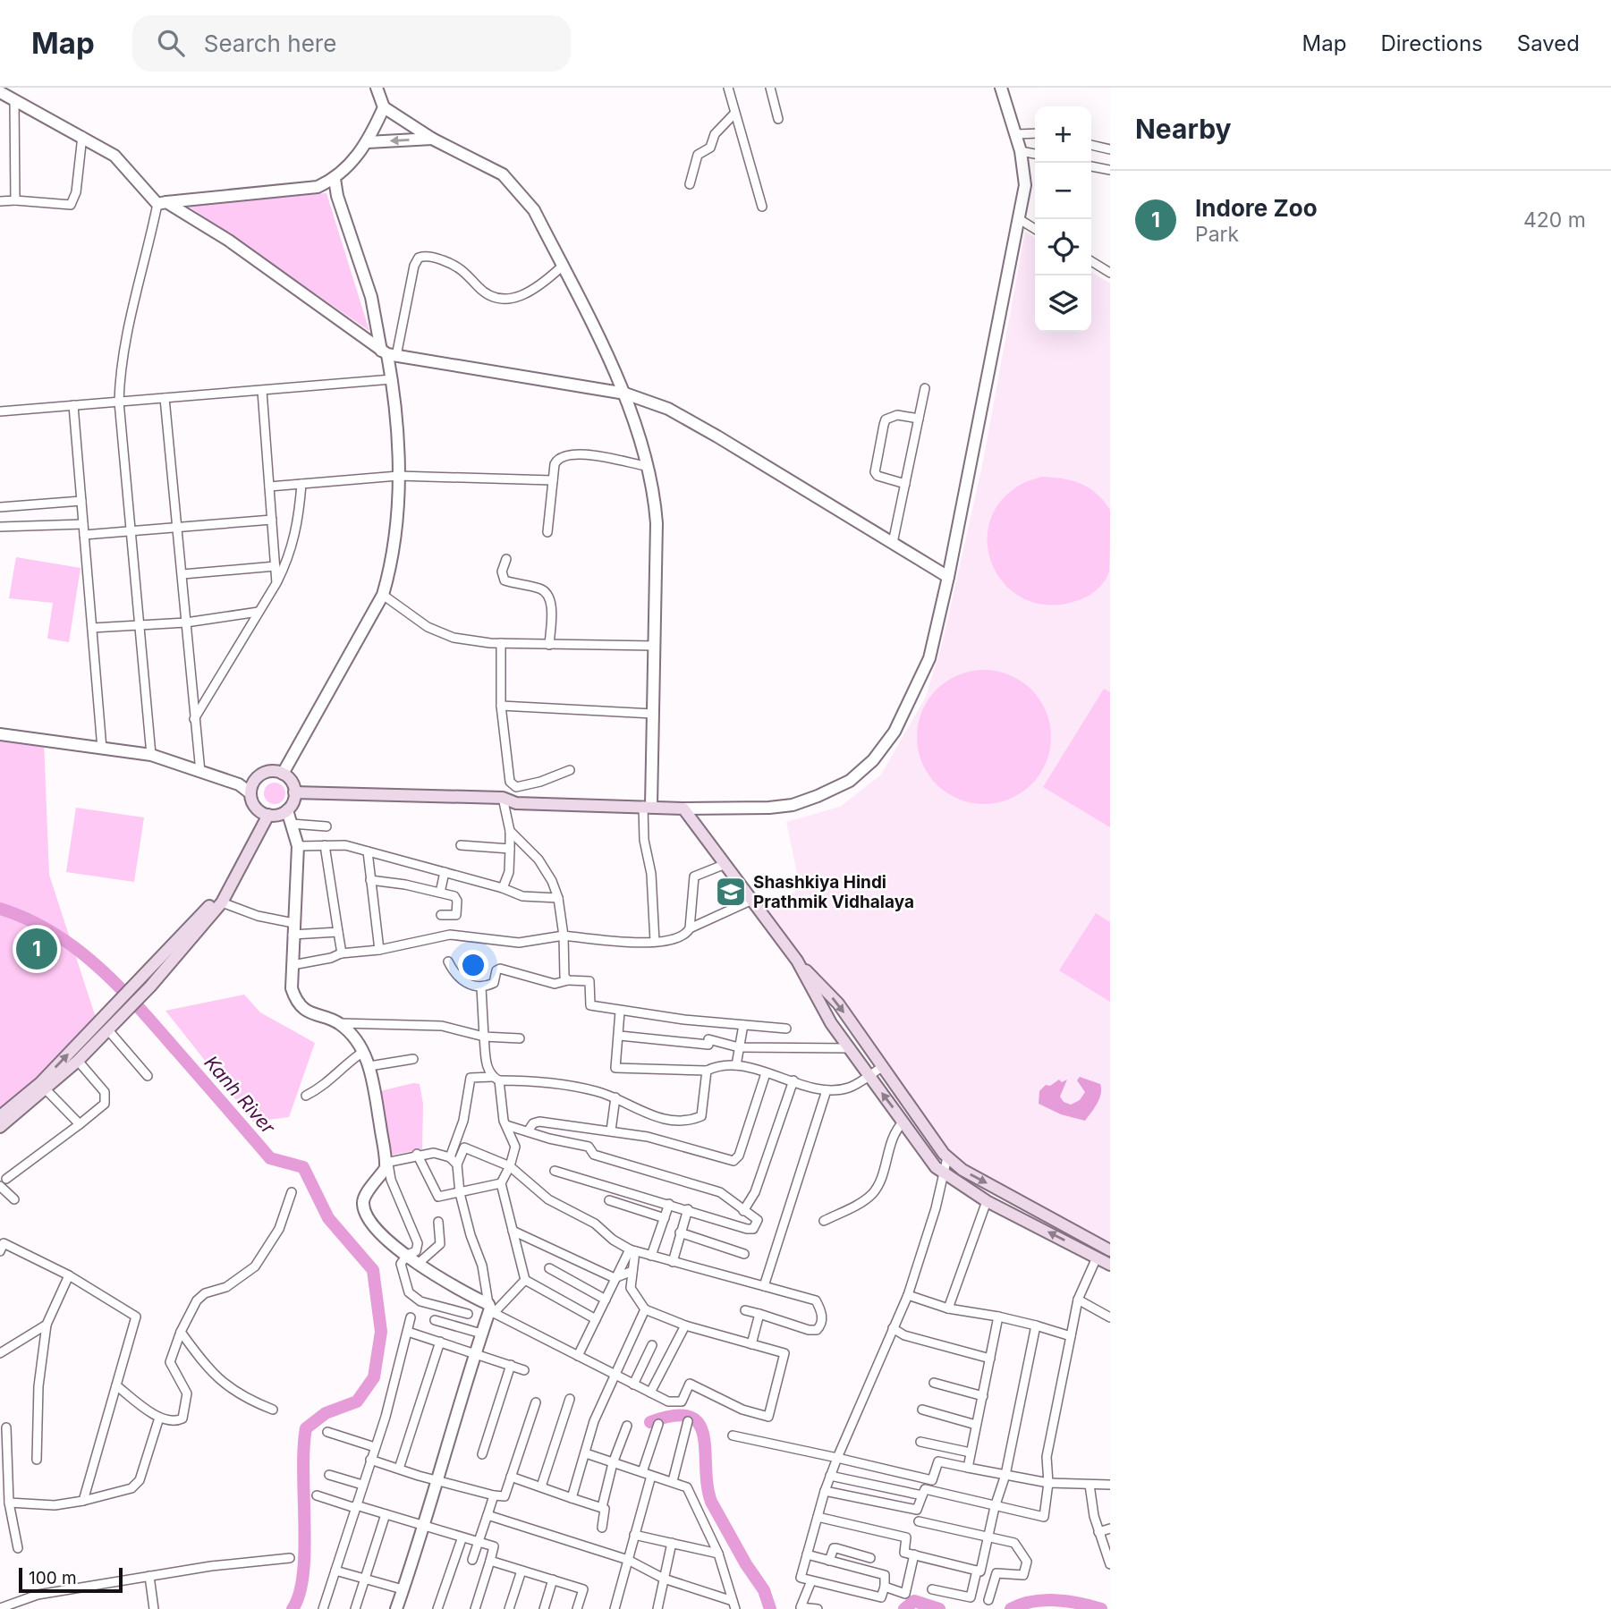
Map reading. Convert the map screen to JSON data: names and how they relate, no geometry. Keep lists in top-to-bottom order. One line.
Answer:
{"water":["Kanh River"],"places":{"school or university":["Shashkiya Hindi Prathmik Vidhalaya"]},"scale_bar":"100 m","page":{"header":"Map","search":"Search here","nav":["Map","Directions","Saved"],"heading":"Nearby","map_buttons":["+","−"],"list":[{"mark":"1","name":"Indore Zoo","note":"Park","value":"420 m"}],"pins":"1","scale":"100 m"}}
